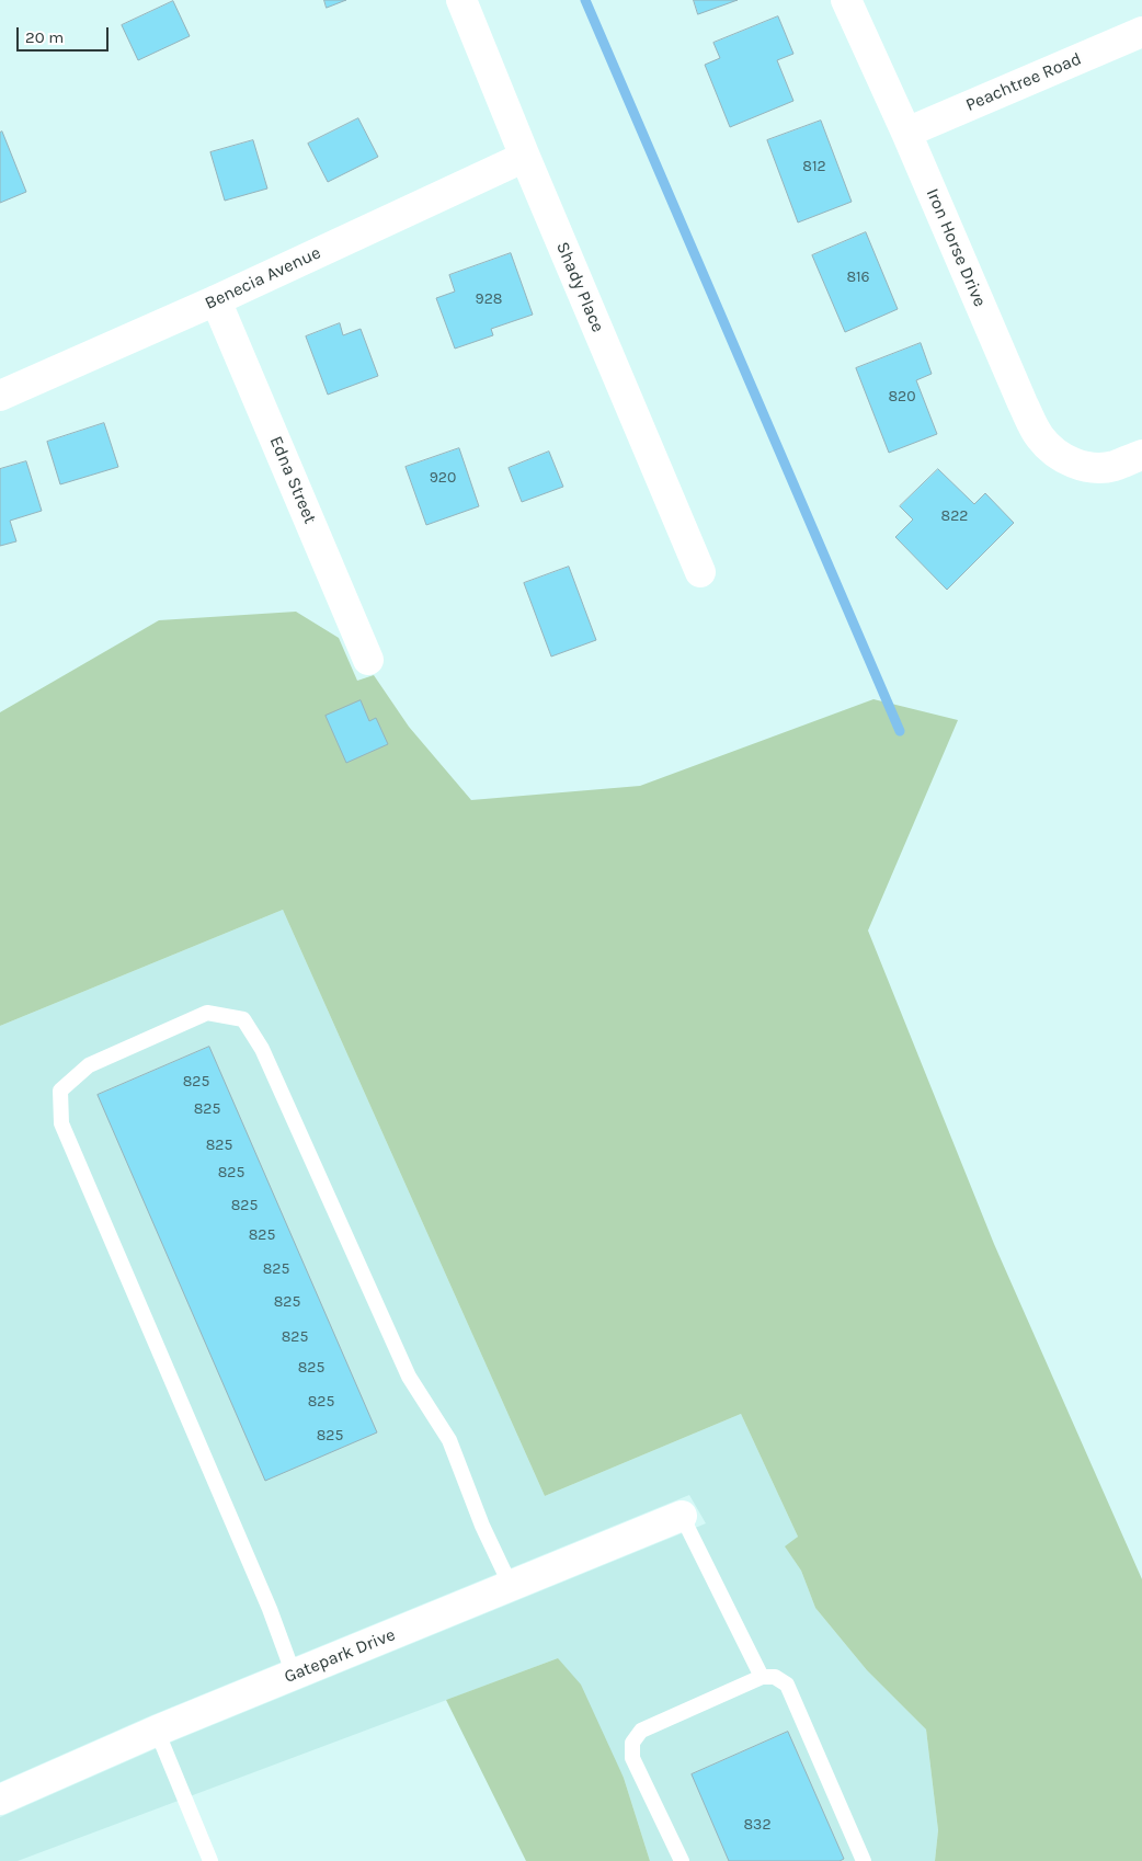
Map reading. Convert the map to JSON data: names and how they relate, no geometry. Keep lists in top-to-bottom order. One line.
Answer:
{"streets":{"street":["Peachtree Road","Iron Horse Drive","Benecia Avenue","Shady Place","Edna Street","Gatepark Drive"]},"crossings":[["Peachtree Road","Iron Horse Drive"],["Benecia Avenue","Shady Place"],["Benecia Avenue","Edna Street"]],"house_numbers":["812","816","928","820","920","822","825","825","825","825","825","825","825","825","825","825","825","825","832"],"scale_bar":"20 m"}
